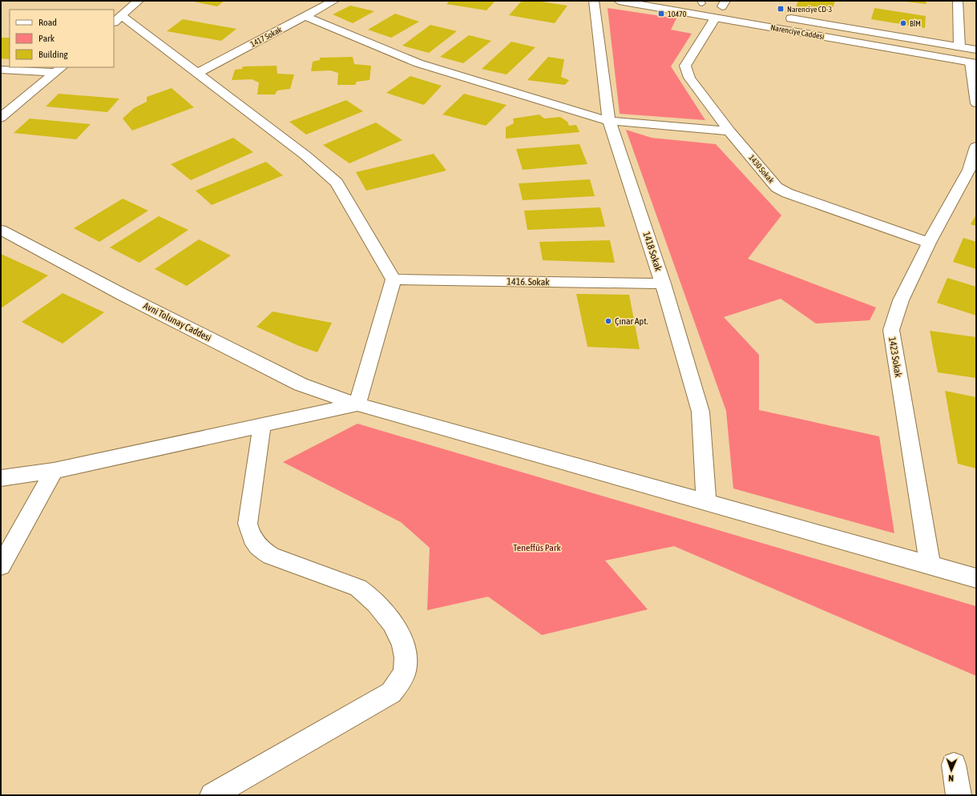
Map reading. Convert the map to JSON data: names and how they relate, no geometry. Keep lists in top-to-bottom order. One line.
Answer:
{"streets":{"street":["Narenciye Caddesi","1417 Sokak","1430 Sokak","1418 Sokak","1416. Sokak","Avni Tolunay Caddesi","1423 Sokak"]},"crossings":[["Narenciye Caddesi","1430 Sokak"],["1430 Sokak","1423 Sokak"],["1418 Sokak","1416. Sokak"],["1418 Sokak","Avni Tolunay Caddesi"],["Avni Tolunay Caddesi","1423 Sokak"]],"parks":["Teneffüs Park"],"places":{"transit":["Narenciye CD-3","10470"],"other":["BİM","Çınar Apt."]},"legend":["Road","Park","Building"],"north":"bottom"}
